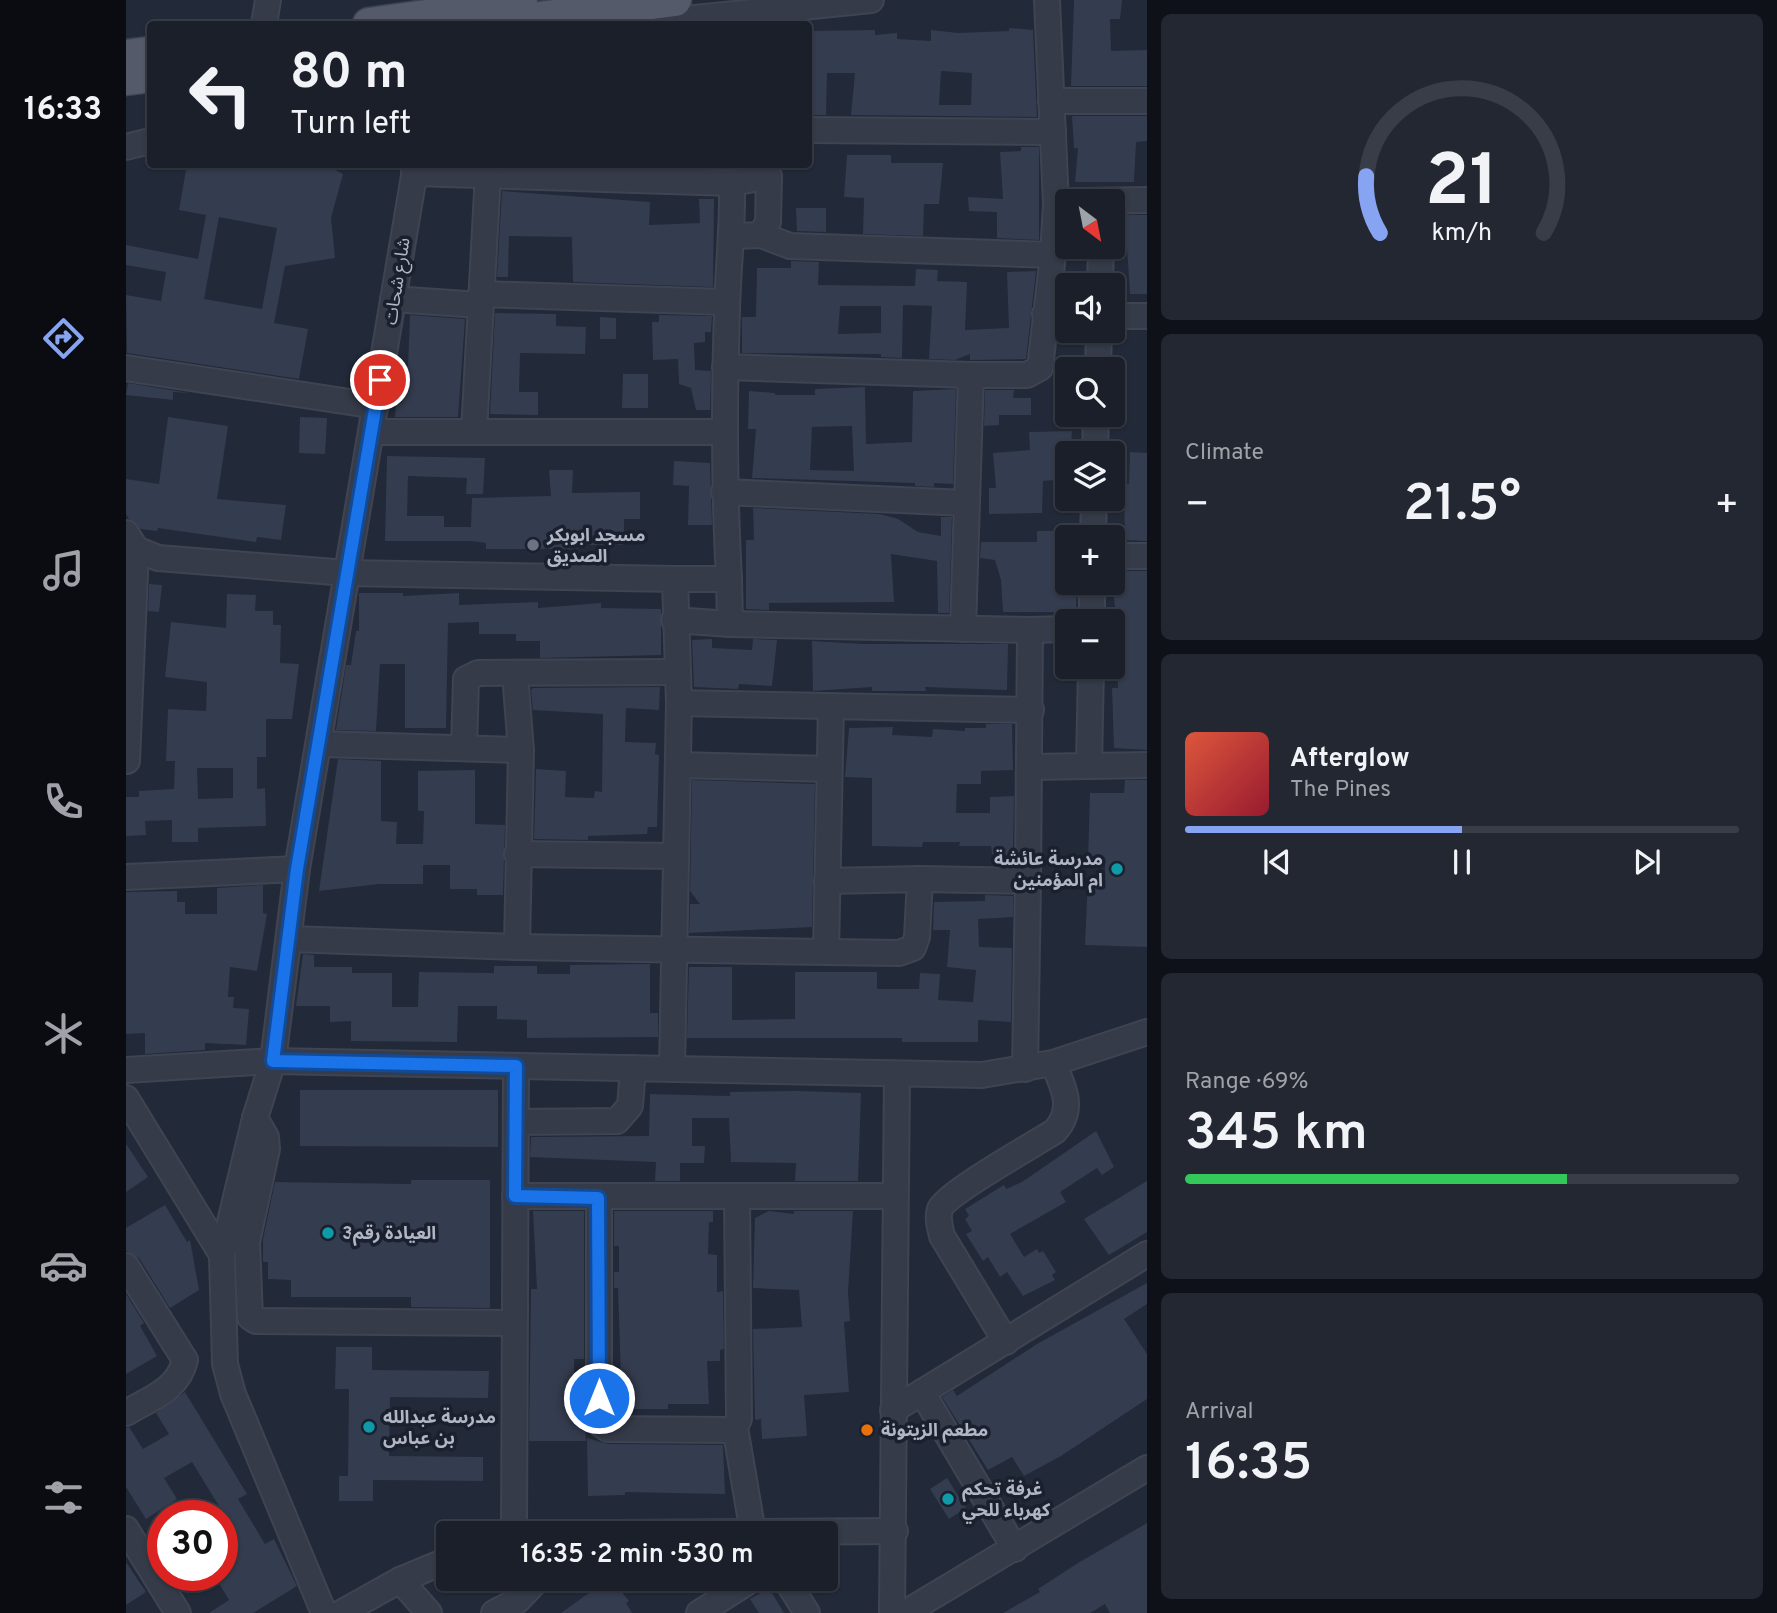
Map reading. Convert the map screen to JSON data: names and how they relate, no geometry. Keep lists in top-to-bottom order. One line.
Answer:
{"streets":{"street":["شارع شحات"]},"places":["مسجد ابوبكر الصديق","مدرسة عائشة ام المؤمنين","3العيادة رقم","مدرسة عبدالله بن عباس","مطعم الزيتونة","غرفة تحكم كهرباء للحي"],"north":"bottom right","page":{"tabs":"16:33","turn":["80 m","Turn left"],"map_buttons":["+","−"],"tile":["Climate",["Range · 69%","345 km"],["Arrival","16:35"]],"heat":["−","21.5°","+"],"song":["Afterglow","The Pines"],"limit":"30","trip":"16:35 · 2 min · 530 m","gauge":["21","km/h"]}}
